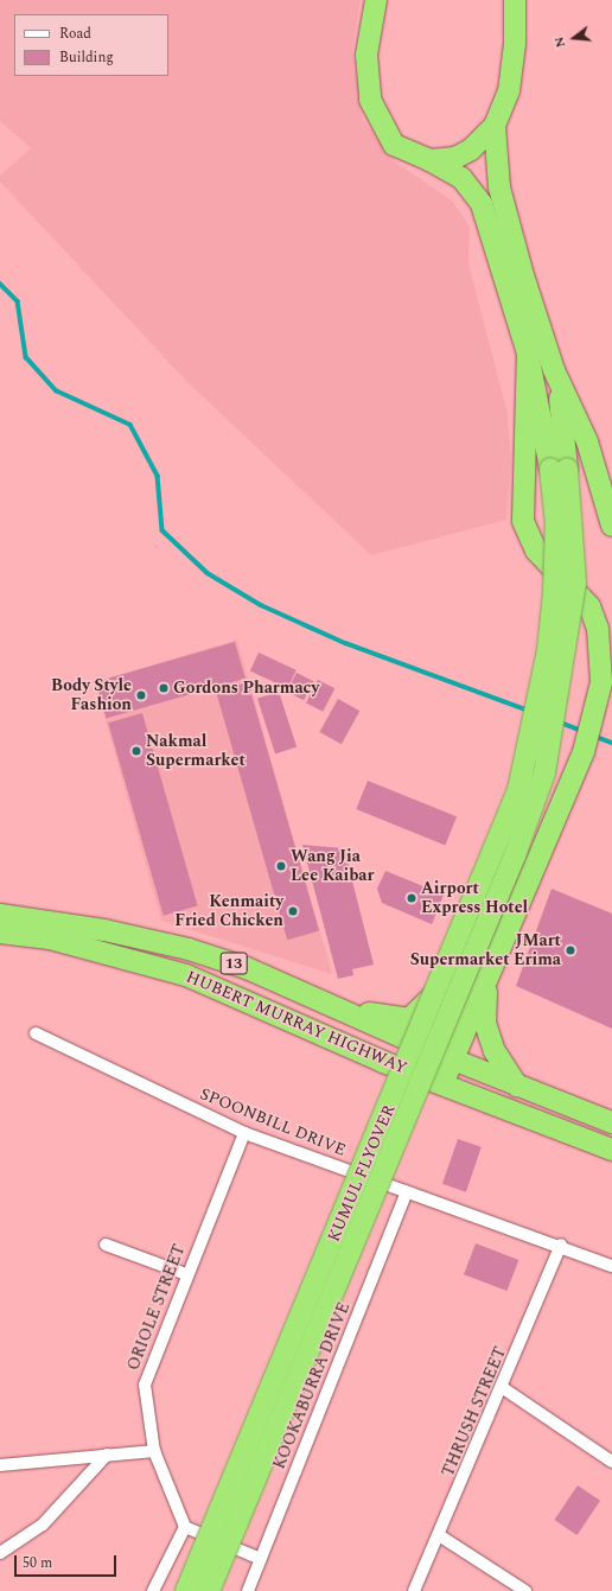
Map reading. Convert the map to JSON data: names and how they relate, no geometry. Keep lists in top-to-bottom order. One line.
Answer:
{"streets":{"highway":["13","HUBERT MURRAY HIGHWAY","KUMUL FLYOVER"],"street":["SPOONBILL DRIVE","ORIOLE STREET","KOOKABURRA DRIVE","THRUSH STREET"]},"crossings":[["SPOONBILL DRIVE","ORIOLE STREET"],["SPOONBILL DRIVE","KOOKABURRA DRIVE"],["SPOONBILL DRIVE","THRUSH STREET"]],"places":["Gordons Pharmacy","Body Style Fashion","Nakmal Supermarket","Wang Jia Lee Kaibar","Airport Express Hotel","Kenmaity Fried Chicken","JMart Supermarket Erima"],"legend":["Road","Building"],"scale_bar":"50 m","north":"left"}
